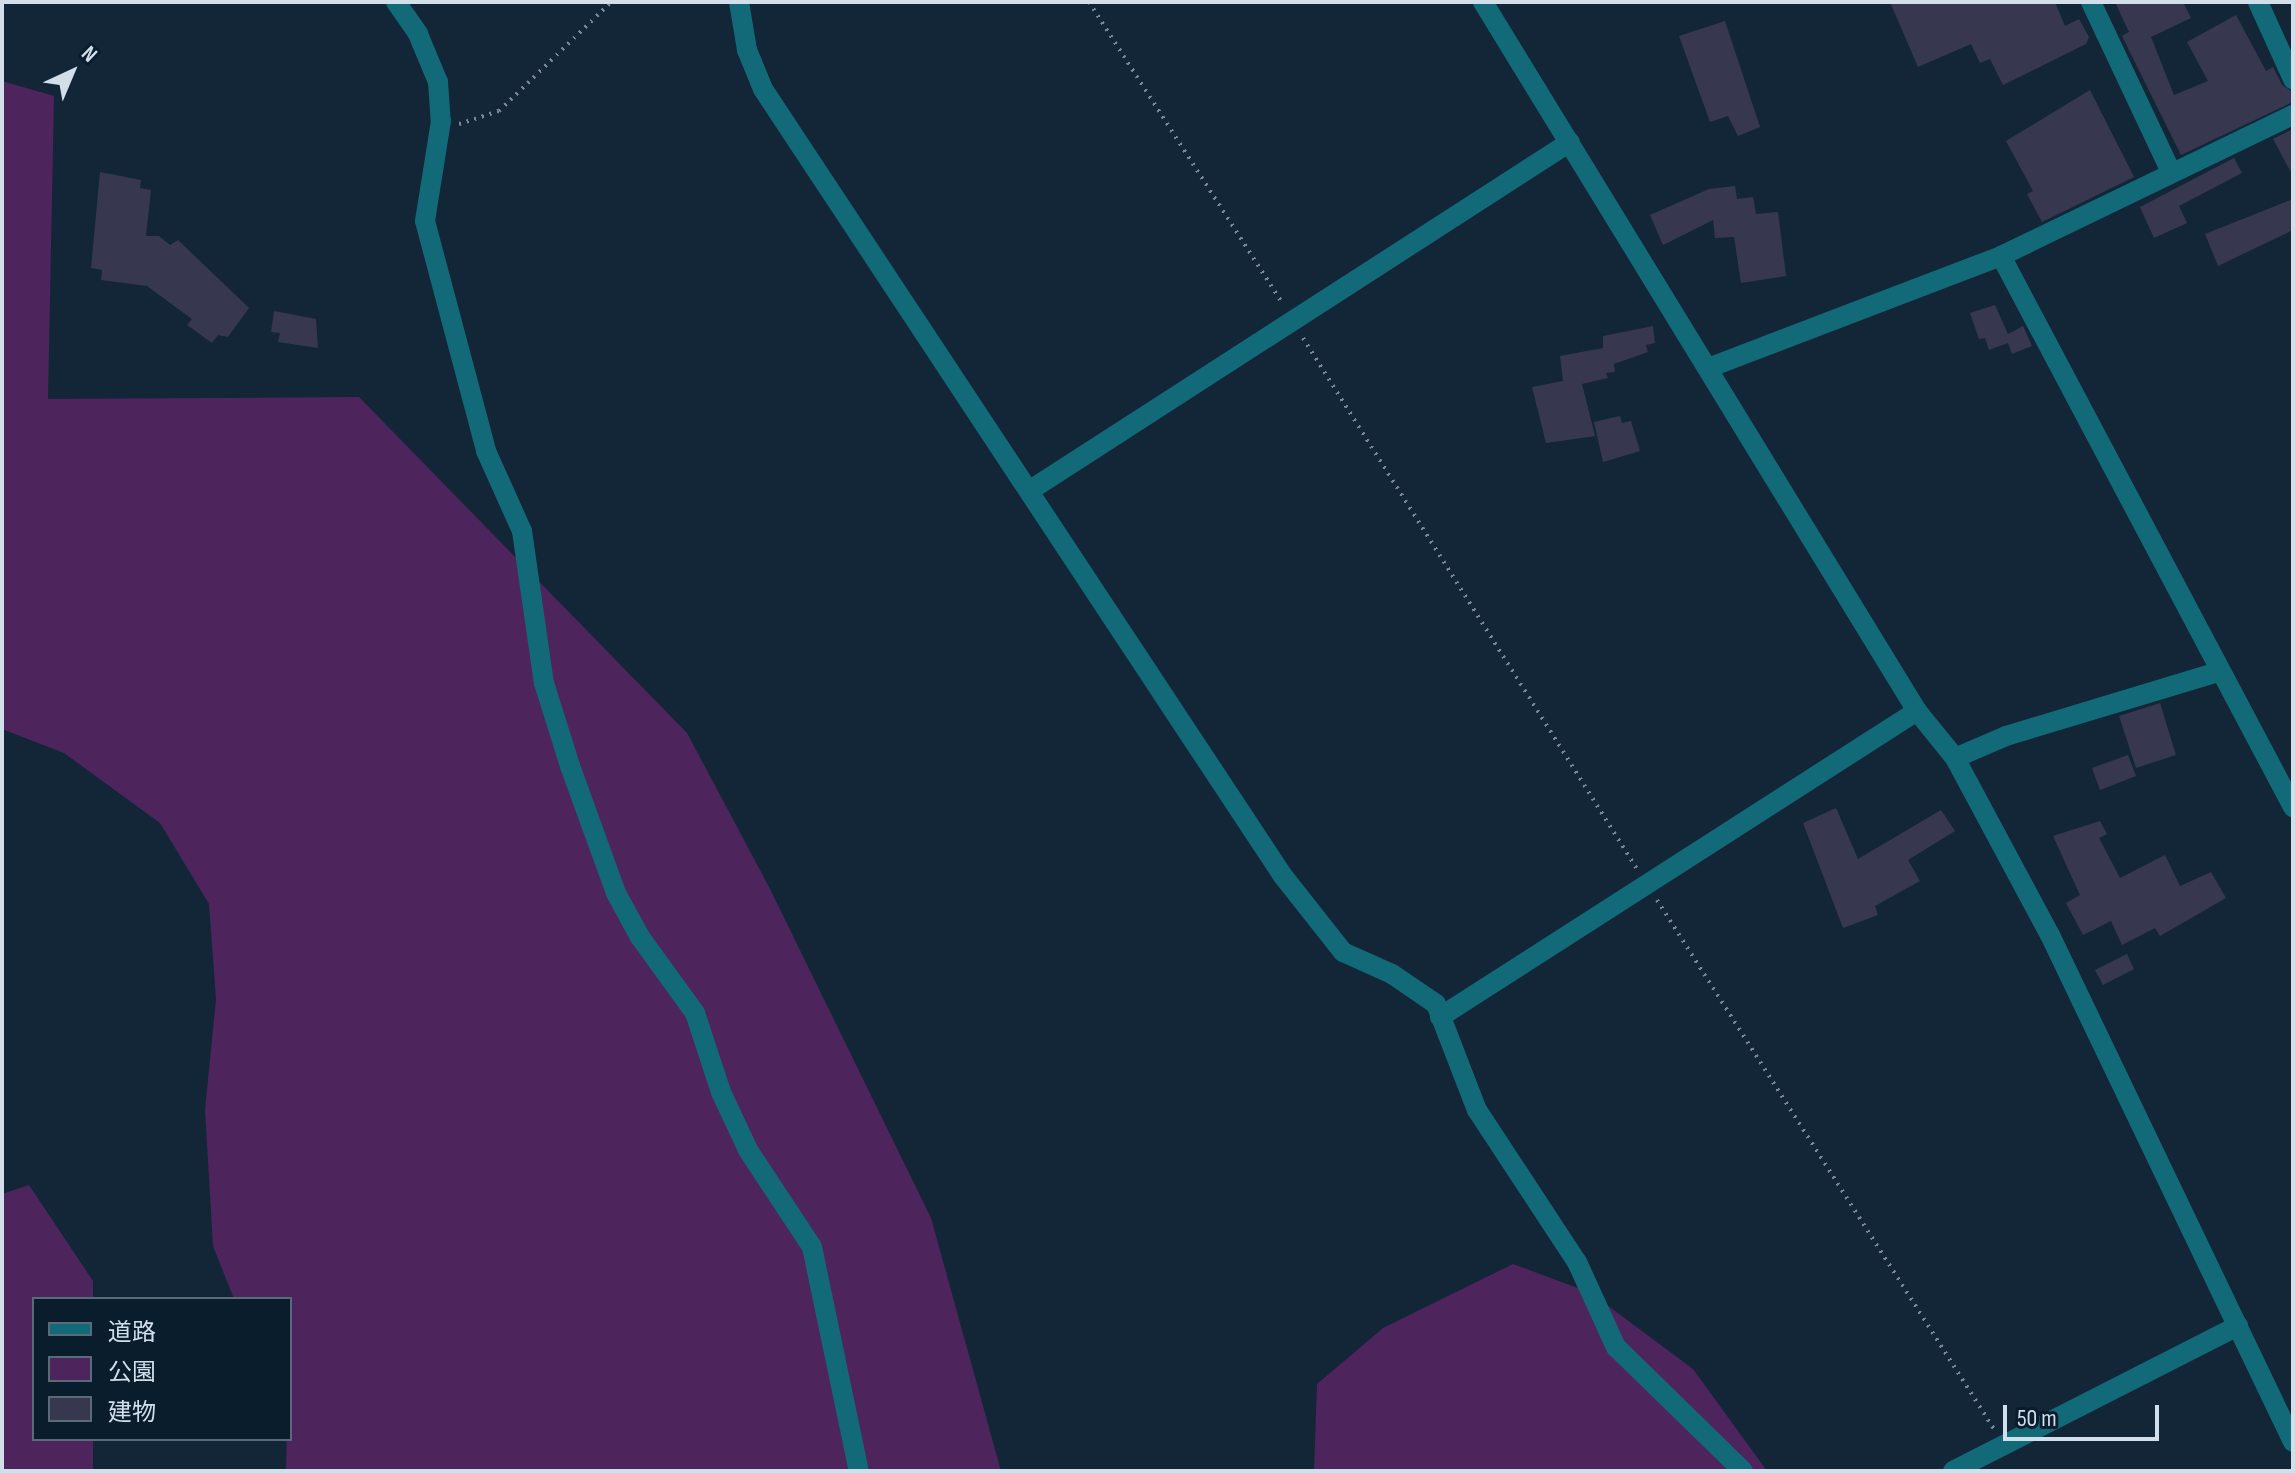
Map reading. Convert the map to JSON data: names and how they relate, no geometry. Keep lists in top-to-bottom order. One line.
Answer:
{"legend":["道路","公園","建物"],"scale_bar":"50 m","north":"top right"}
